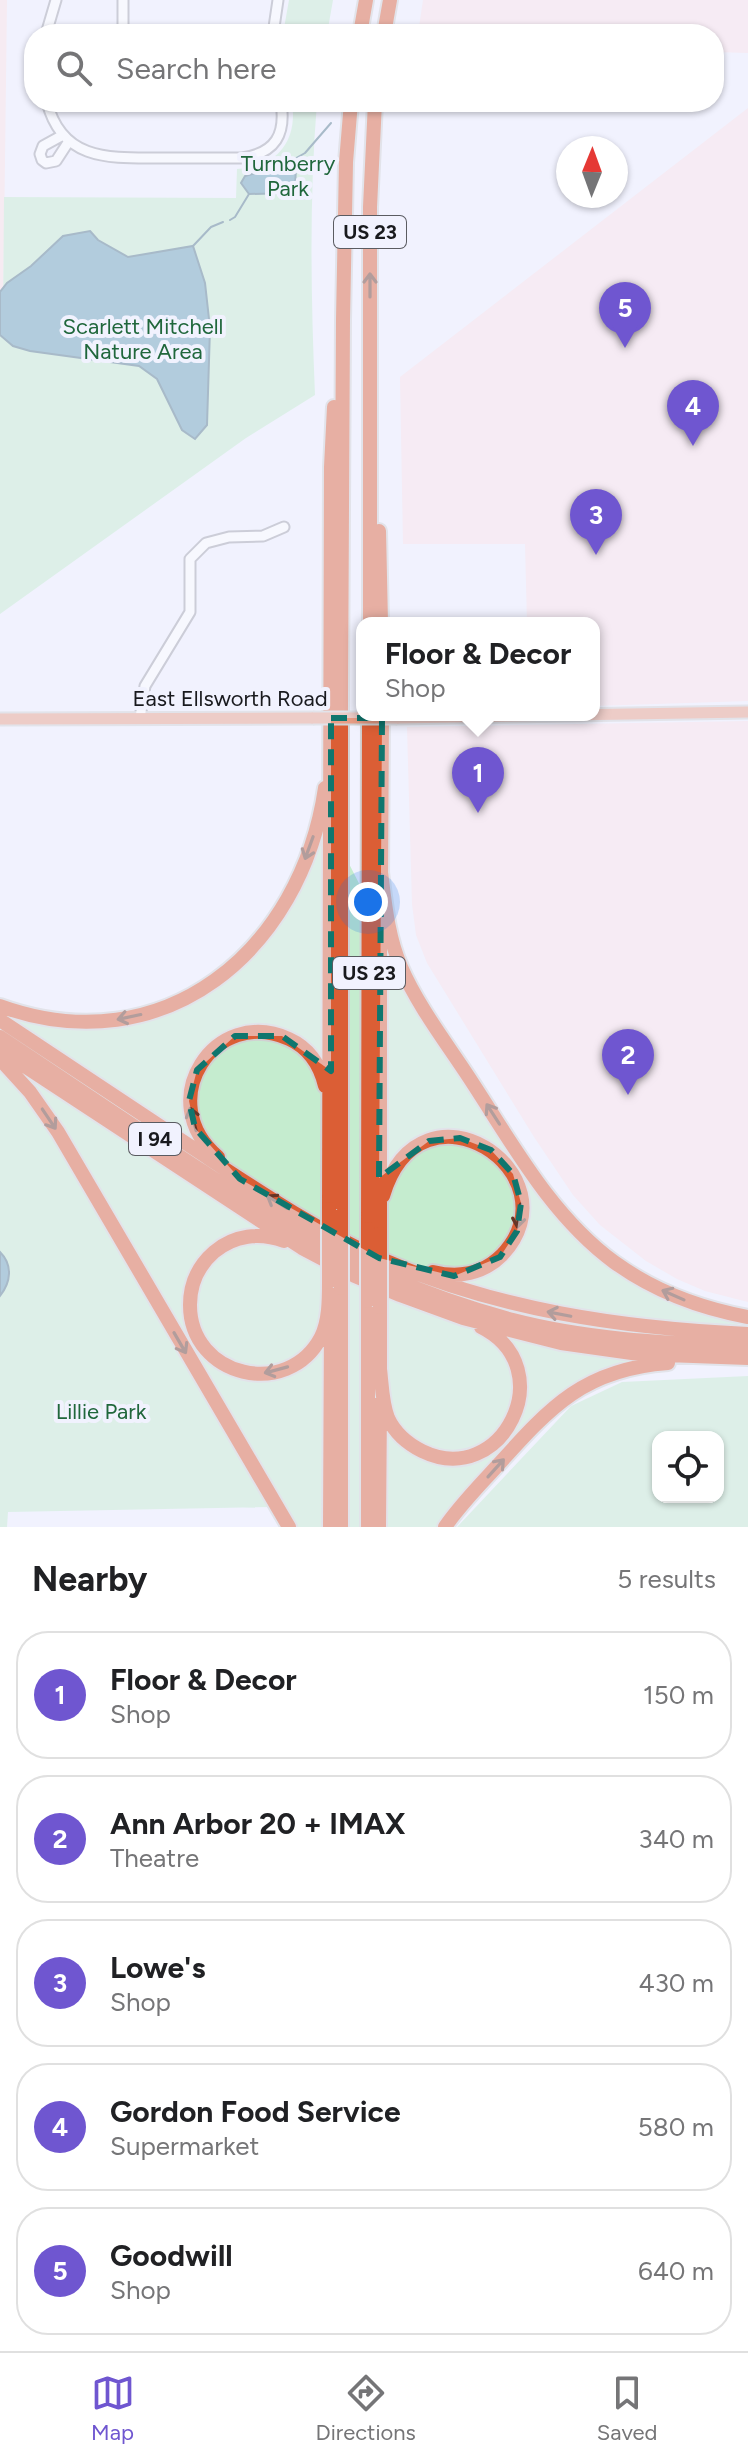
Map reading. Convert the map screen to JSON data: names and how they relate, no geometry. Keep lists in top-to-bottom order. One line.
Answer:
{"streets":{"highway":["US 23","I 94"],"main road":["East Ellsworth Road"]},"parks":["Turnberry Park","Scarlett Mitchell Nature Area","Lillie Park"],"north":"top","page":{"search":"Search here","pins":["5","4","3","1","2"],"popup":["Floor & Decor","Shop"],"heading":["Nearby","5 results"],"list":[{"mark":"1","name":"Floor & Decor","note":"Shop","value":"150 m"},{"mark":"2","name":"Ann Arbor 20 + IMAX","note":"Theatre","value":"340 m"},{"mark":"3","name":"Lowe's","note":"Shop","value":"430 m"},{"mark":"4","name":"Gordon Food Service","note":"Supermarket","value":"580 m"},{"mark":"5","name":"Goodwill","note":"Shop","value":"640 m"}],"nav":["Map","Directions","Saved"]}}
